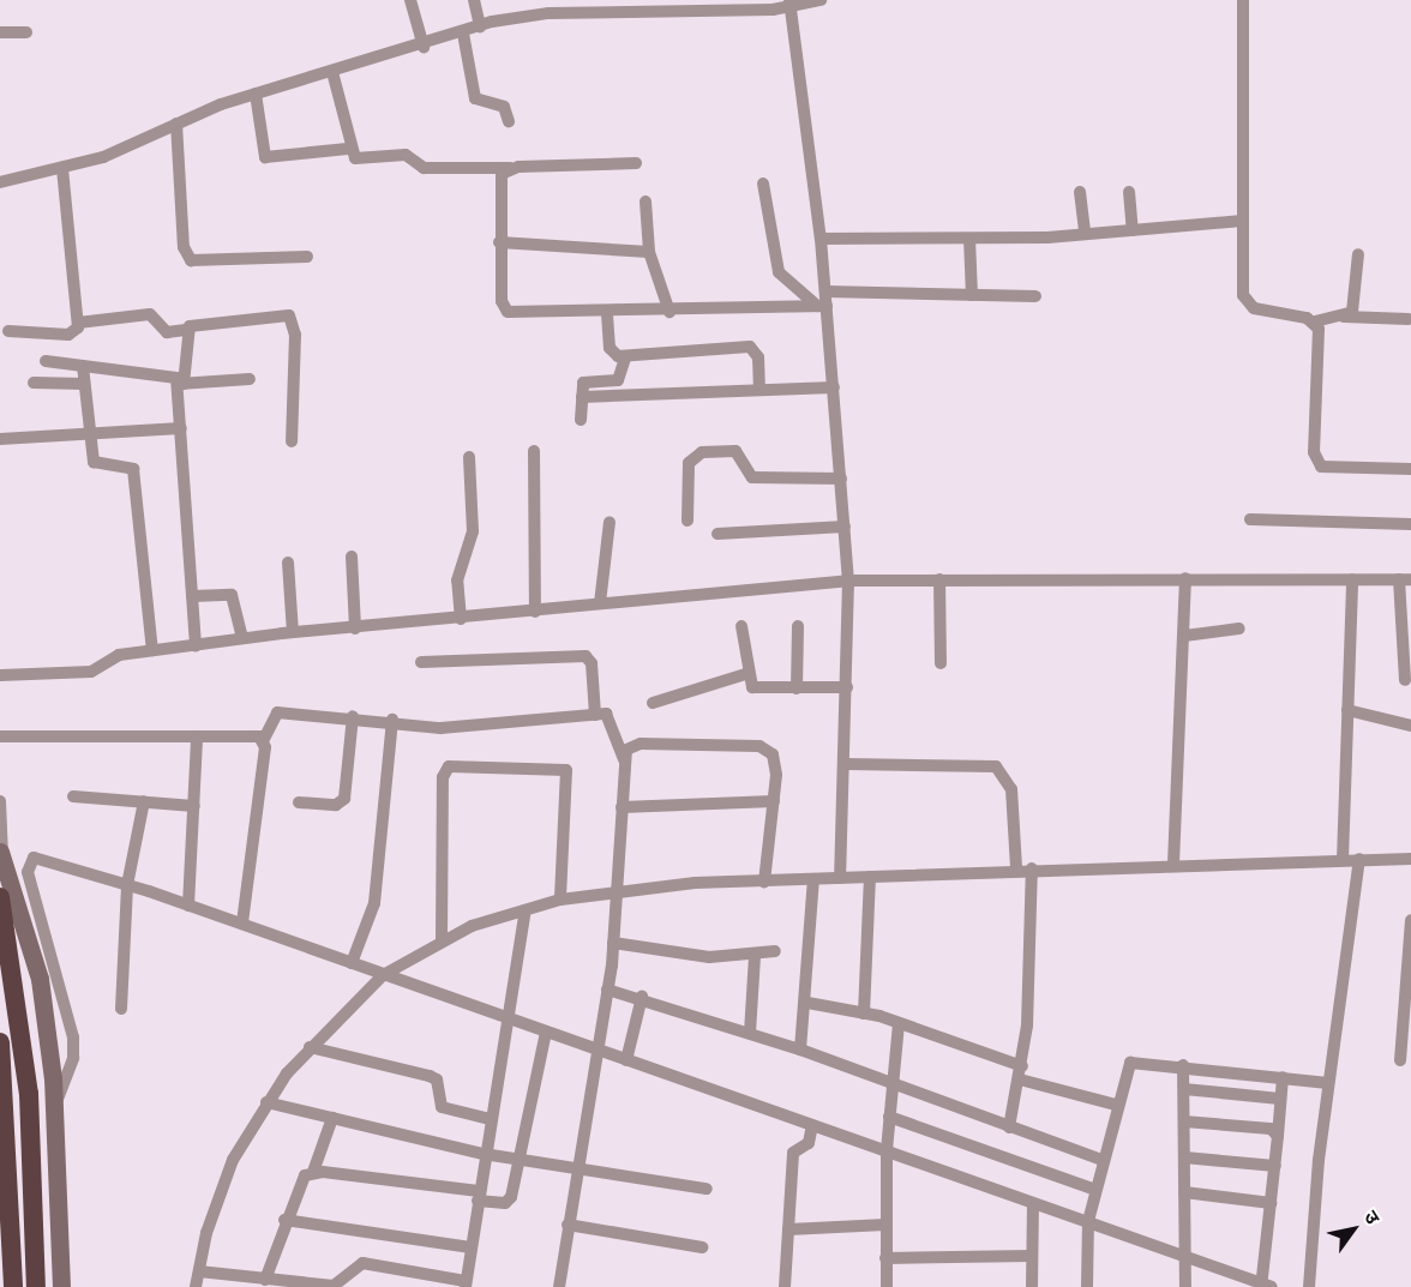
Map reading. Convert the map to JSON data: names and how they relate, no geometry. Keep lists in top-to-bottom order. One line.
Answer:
{"north":"top right"}
